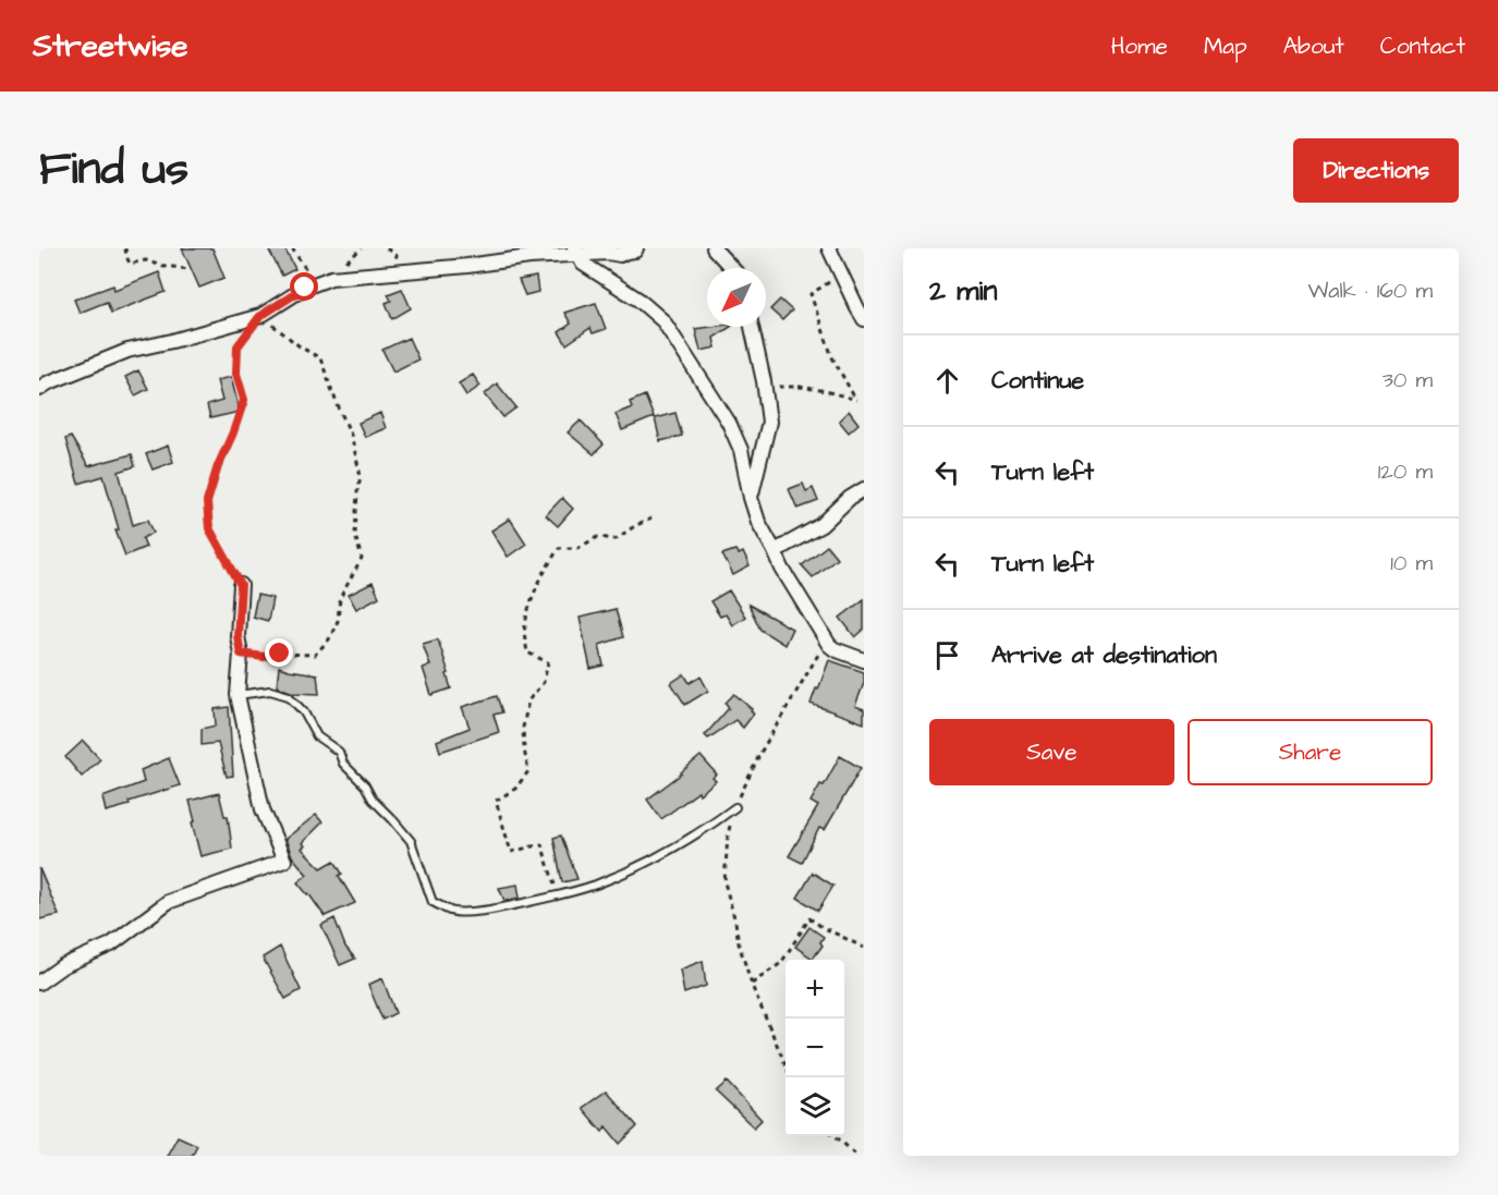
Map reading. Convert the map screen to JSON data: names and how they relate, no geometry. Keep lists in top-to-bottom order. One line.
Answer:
{"north":"bottom left","page":{"header":"Streetwise","nav":["Home","Map","About","Contact"],"title":"Find us","buttons":["Directions",["Save","Share"]],"heading":["2 min","Walk · 160 m"],"list":[["Continue","30 m"],["Turn left","120 m"],["Turn left","10 m"],"Arrive at destination"],"map_buttons":["+","−"]}}
